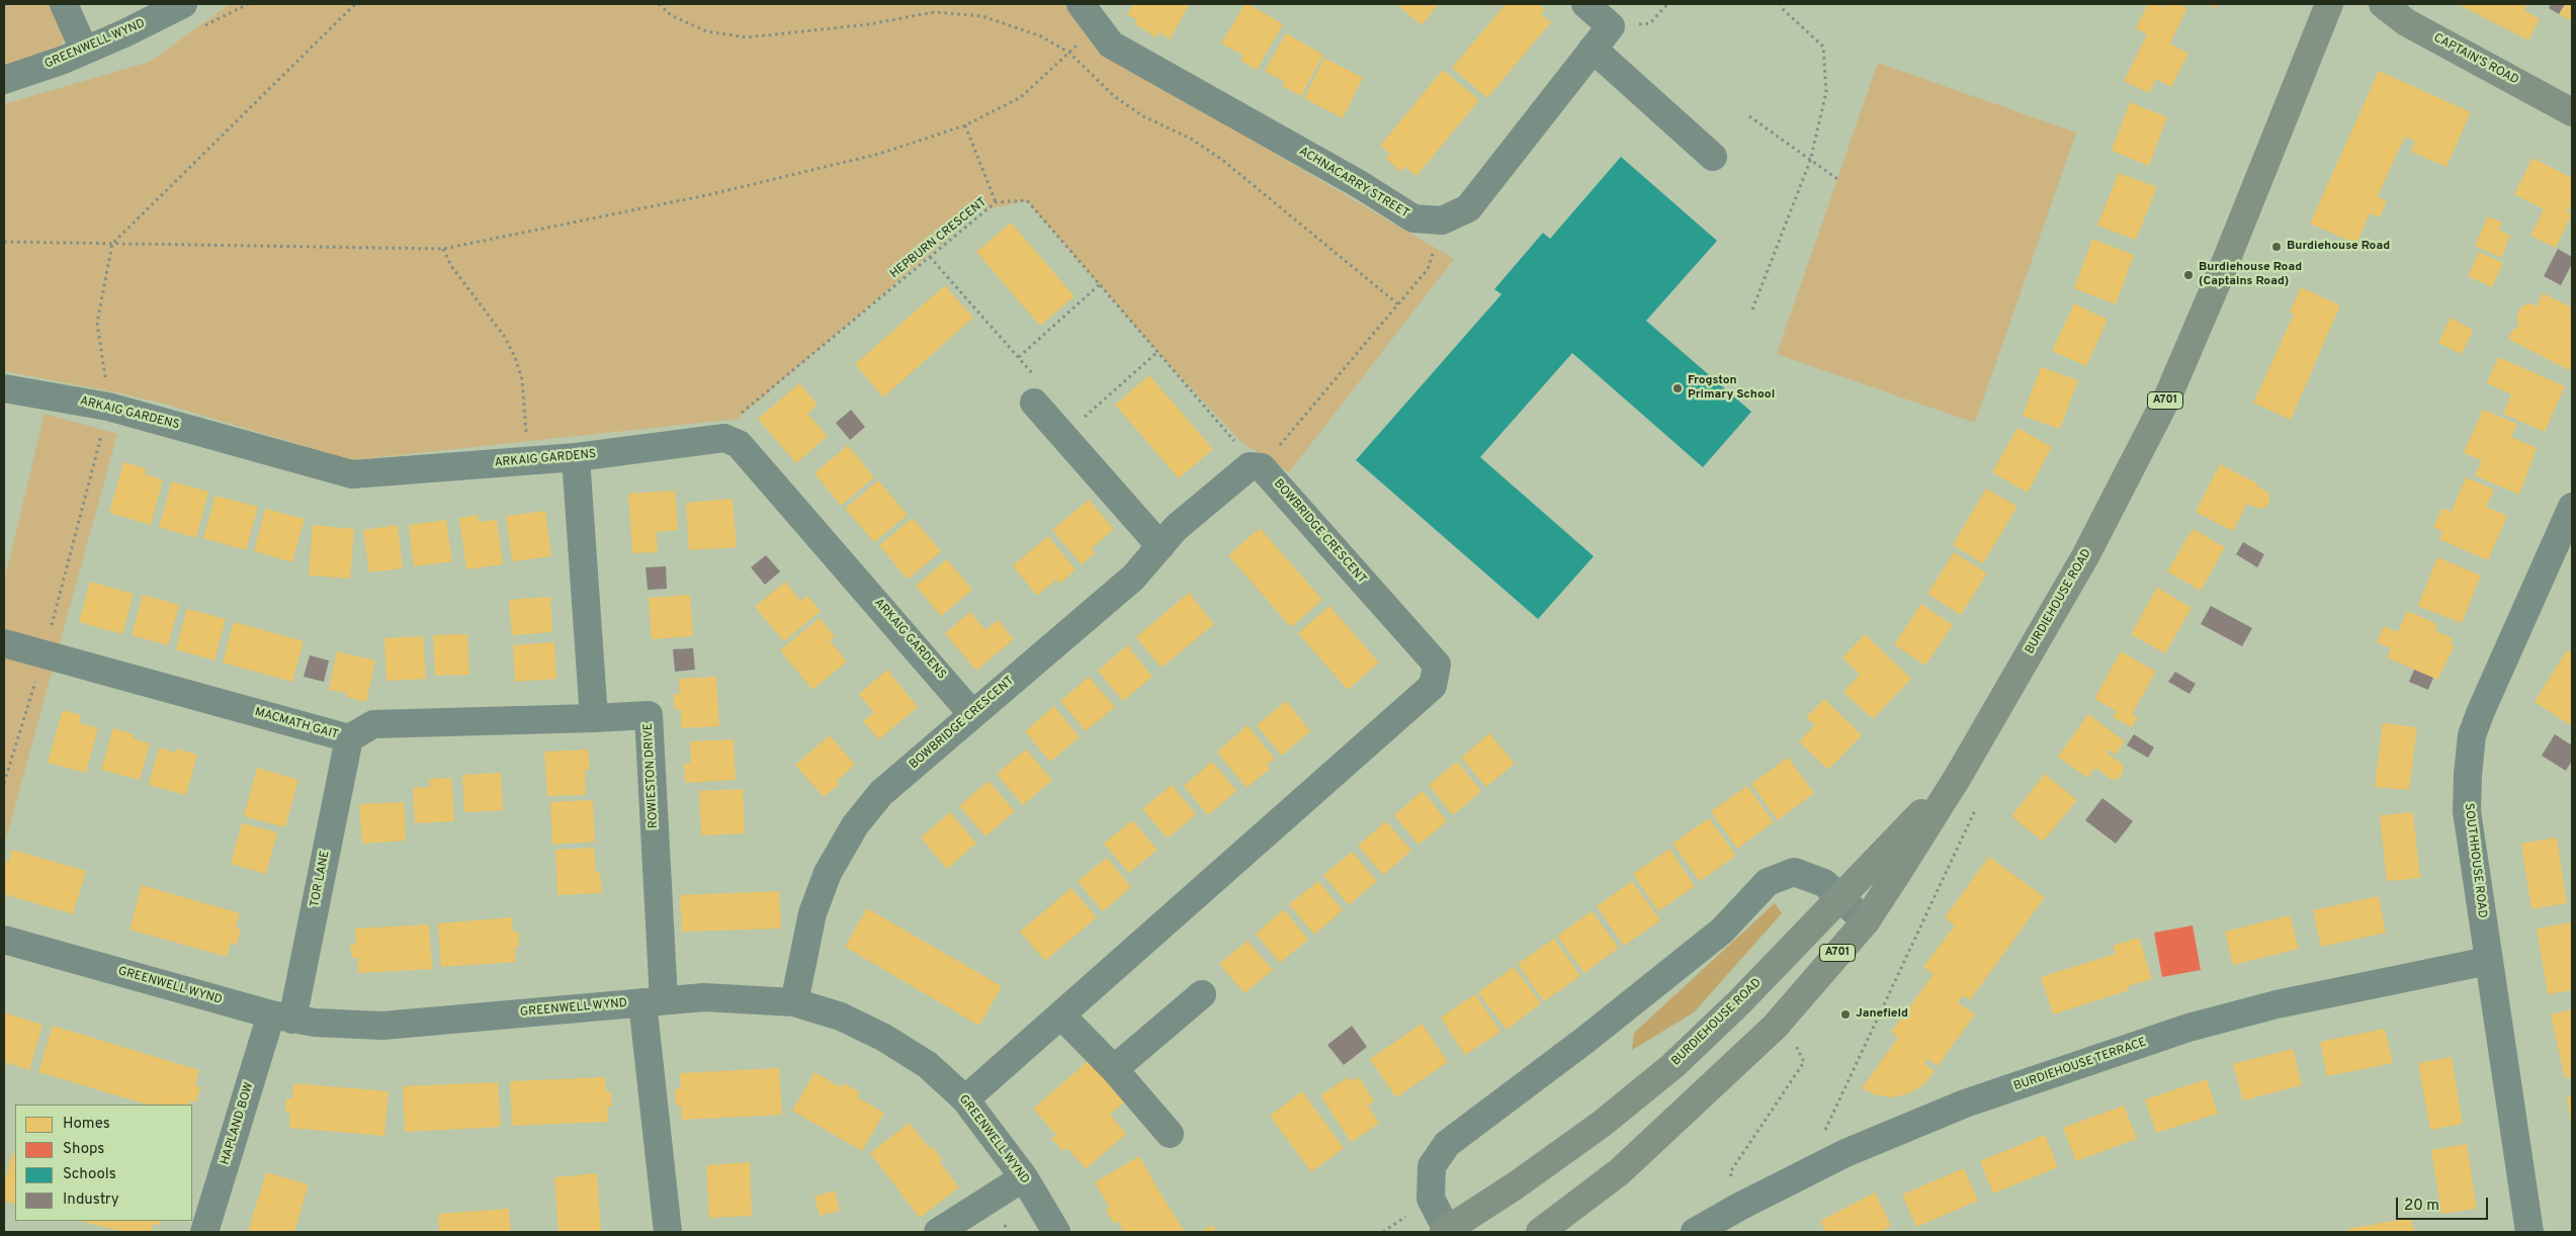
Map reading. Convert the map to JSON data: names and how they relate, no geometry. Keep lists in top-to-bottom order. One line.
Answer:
{"streets":{"main road":["CAPTAIN'S ROAD","A701","BURDIEHOUSE ROAD"],"street":["GREENWELL WYND","ACHNACARRY STREET","ARKAIG GARDENS","BOWBRIDGE CRESCENT","MACMATH GAIT","ROWIESTON DRIVE","SOUTHHOUSE ROAD","TOR LANE","BURDIEHOUSE TERRACE","HAPLAND BOW"],"path":["HEPBURN CRESCENT"]},"crossings":[["GREENWELL WYND","BOWBRIDGE CRESCENT"],["GREENWELL WYND","ROWIESTON DRIVE"],["GREENWELL WYND","TOR LANE"],["GREENWELL WYND","HAPLAND BOW"],["HEPBURN CRESCENT","ARKAIG GARDENS"],["HEPBURN CRESCENT","BOWBRIDGE CRESCENT"],["ARKAIG GARDENS","BOWBRIDGE CRESCENT"],["MACMATH GAIT","ROWIESTON DRIVE"],["MACMATH GAIT","TOR LANE"],["SOUTHHOUSE ROAD","BURDIEHOUSE TERRACE"],["TOR LANE","HAPLAND BOW"]],"places":["Burdiehouse Road","Burdiehouse Road (Captains Road)","Frogston Primary School","Janefield"],"legend":["Homes","Shops","Schools","Industry"],"scale_bar":"20 m"}
